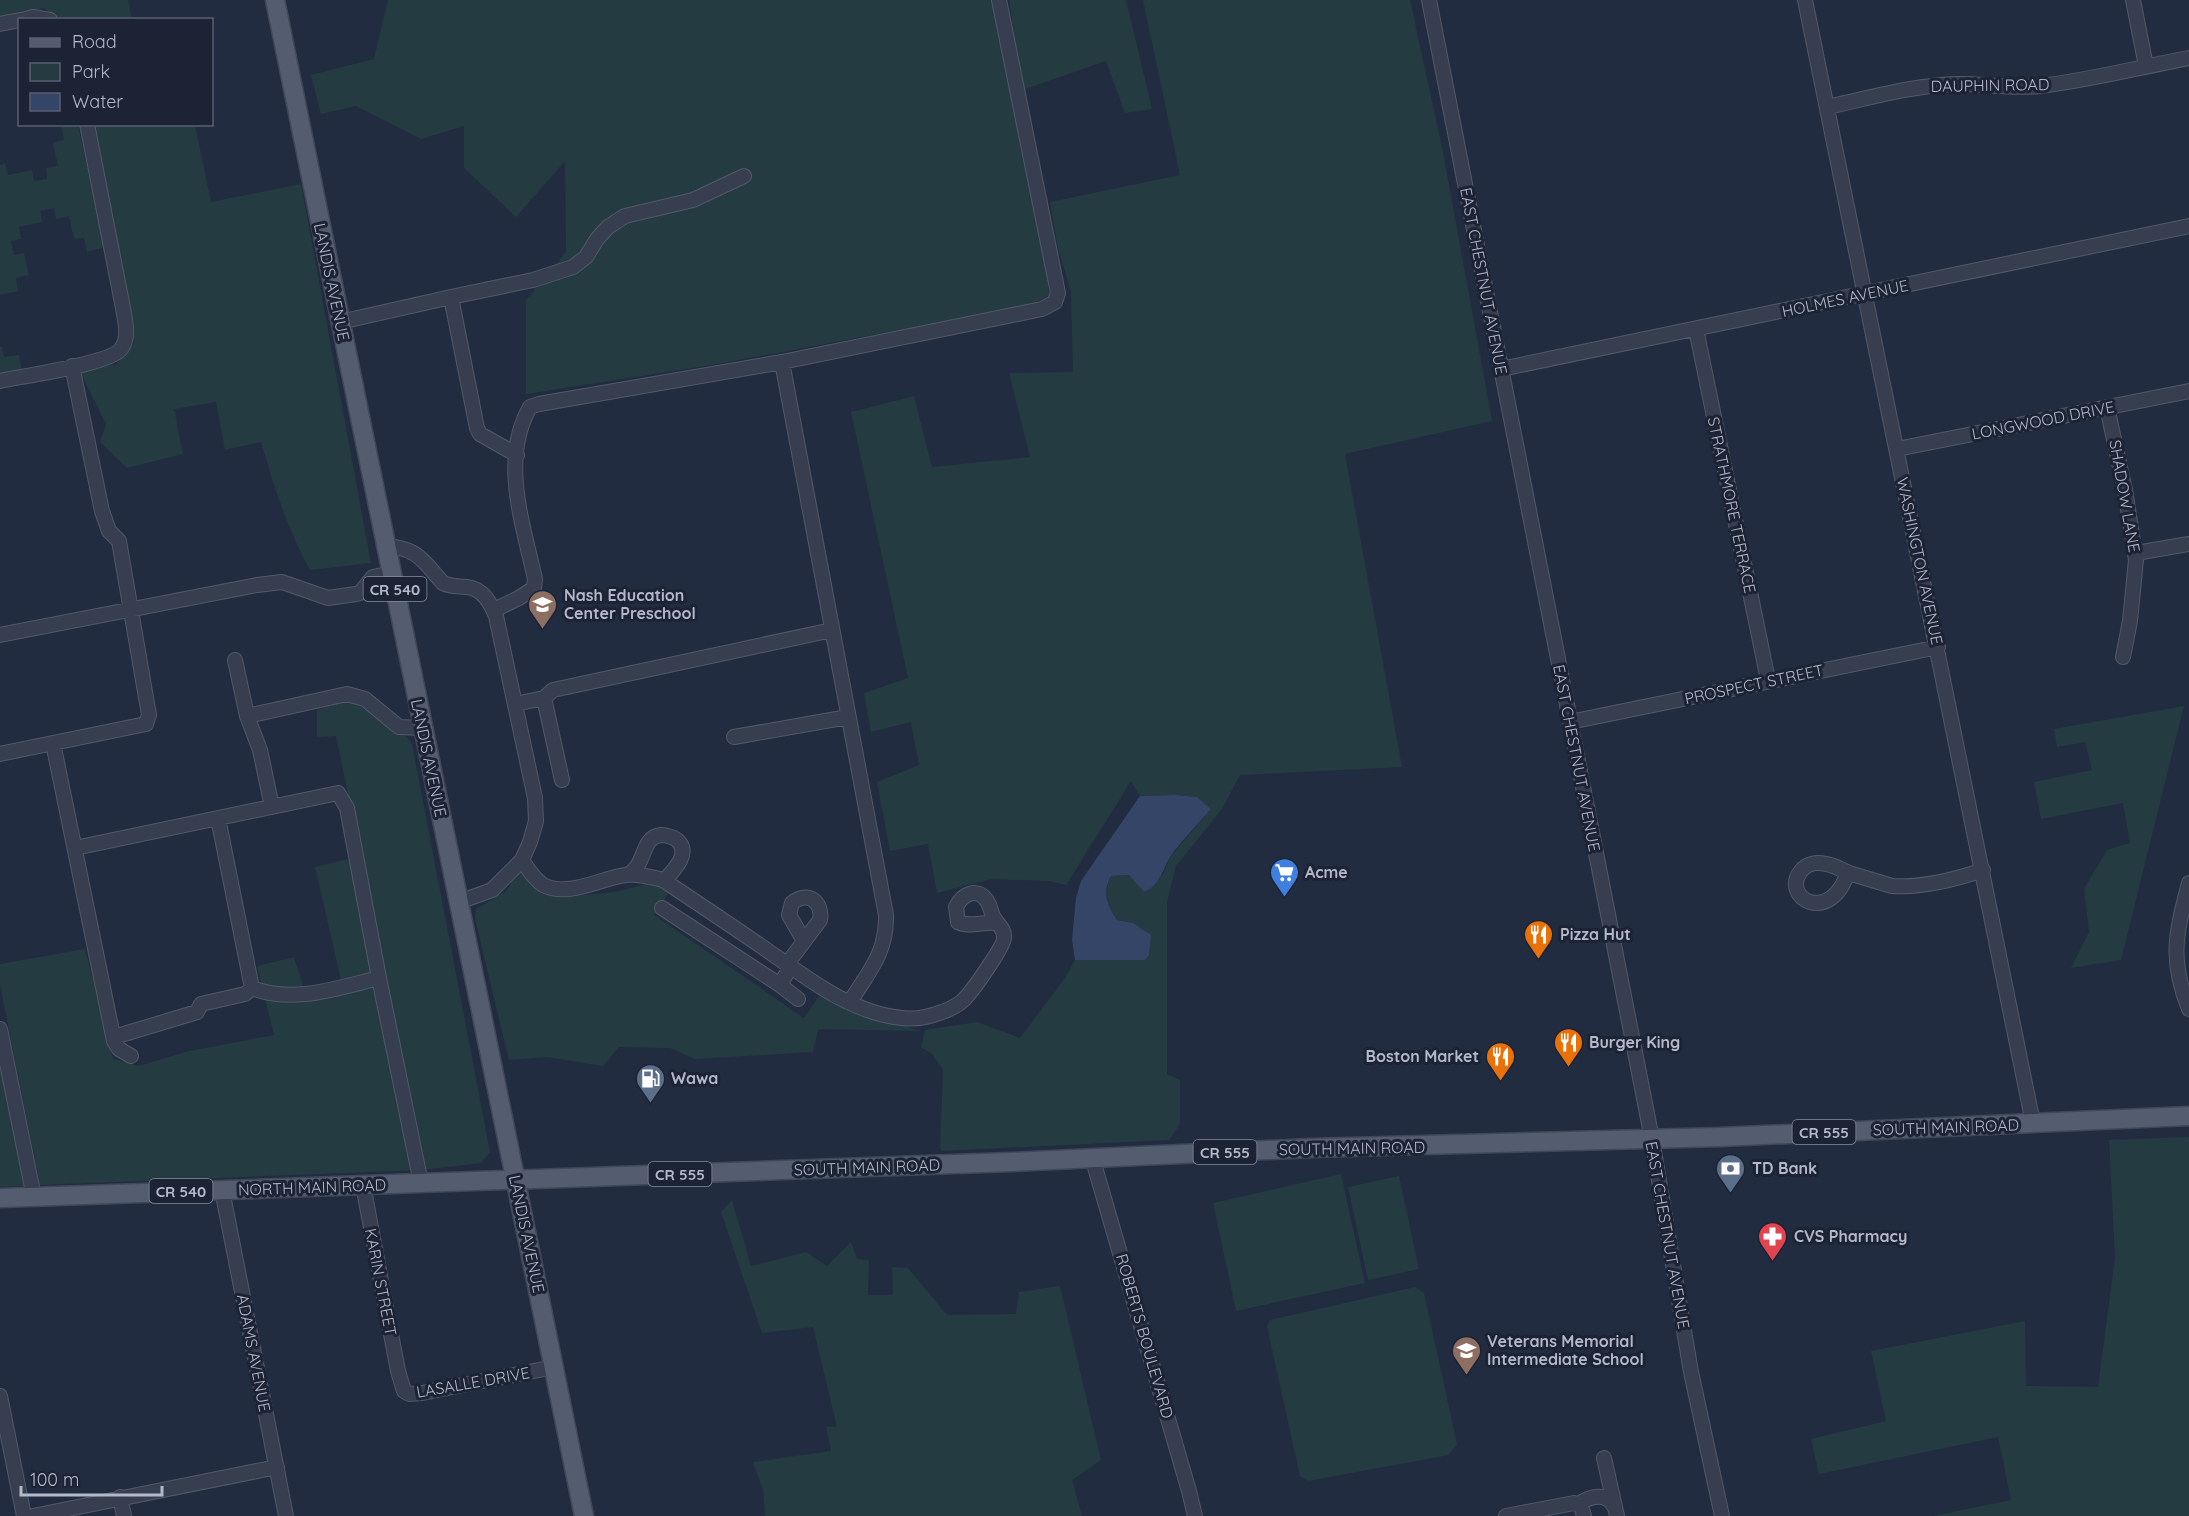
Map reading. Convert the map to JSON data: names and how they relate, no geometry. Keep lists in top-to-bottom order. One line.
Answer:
{"streets":{"main road":["LANDIS AVENUE","CR 540","SOUTH MAIN ROAD","CR 555","NORTH MAIN ROAD"],"street":["DAUPHIN ROAD","EAST CHESTNUT AVENUE","HOLMES AVENUE","LONGWOOD DRIVE","SHADOW LANE","STRATHMORE TERRACE","WASHINGTON AVENUE","PROSPECT STREET","KARIN STREET","ROBERTS BOULEVARD","ADAMS AVENUE","LASALLE DRIVE"]},"crossings":[["DAUPHIN ROAD","WASHINGTON AVENUE"],["EAST CHESTNUT AVENUE","HOLMES AVENUE"],["EAST CHESTNUT AVENUE","PROSPECT STREET"],["EAST CHESTNUT AVENUE","SOUTH MAIN ROAD"],["LANDIS AVENUE","SOUTH MAIN ROAD"],["LANDIS AVENUE","NORTH MAIN ROAD"],["LANDIS AVENUE","LASALLE DRIVE"],["HOLMES AVENUE","STRATHMORE TERRACE"],["HOLMES AVENUE","WASHINGTON AVENUE"],["LONGWOOD DRIVE","SHADOW LANE"],["LONGWOOD DRIVE","WASHINGTON AVENUE"],["STRATHMORE TERRACE","PROSPECT STREET"],["WASHINGTON AVENUE","PROSPECT STREET"],["WASHINGTON AVENUE","SOUTH MAIN ROAD"],["SOUTH MAIN ROAD","NORTH MAIN ROAD"],["SOUTH MAIN ROAD","ROBERTS BOULEVARD"],["NORTH MAIN ROAD","KARIN STREET"],["NORTH MAIN ROAD","ADAMS AVENUE"],["KARIN STREET","LASALLE DRIVE"]],"places":{"school or university":["Nash Education Center Preschool","Veterans Memorial Intermediate School"],"supermarket":["Acme"],"restaurant":["Pizza Hut","Burger King","Boston Market"],"fuel station":["Wawa"],"bank":["TD Bank"],"pharmacy":["CVS Pharmacy"]},"legend":["Road","Park","Water"],"scale_bar":"100 m"}
